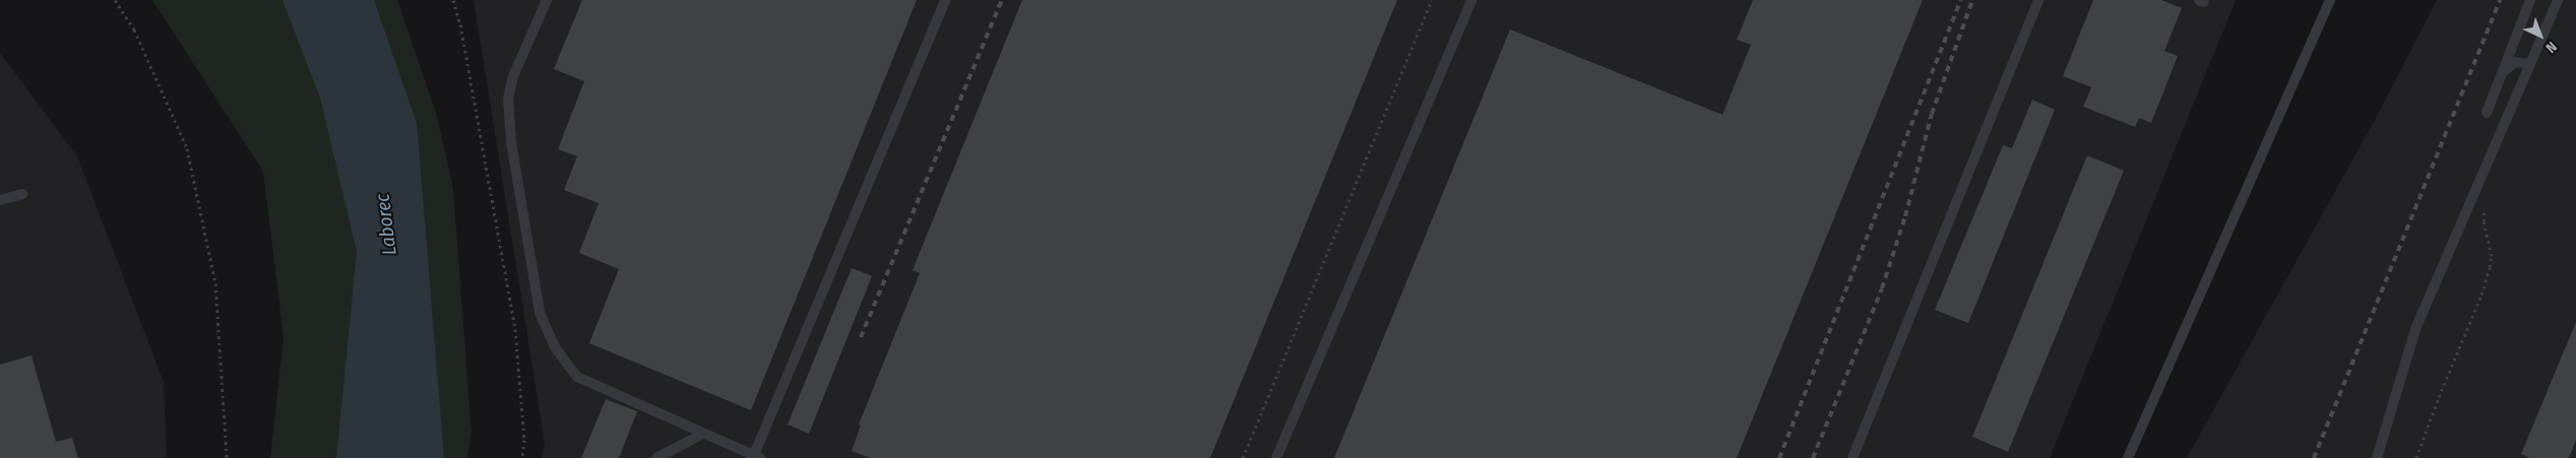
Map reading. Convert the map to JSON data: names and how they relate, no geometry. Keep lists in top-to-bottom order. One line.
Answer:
{"water":["Laborec"],"north":"bottom right"}
